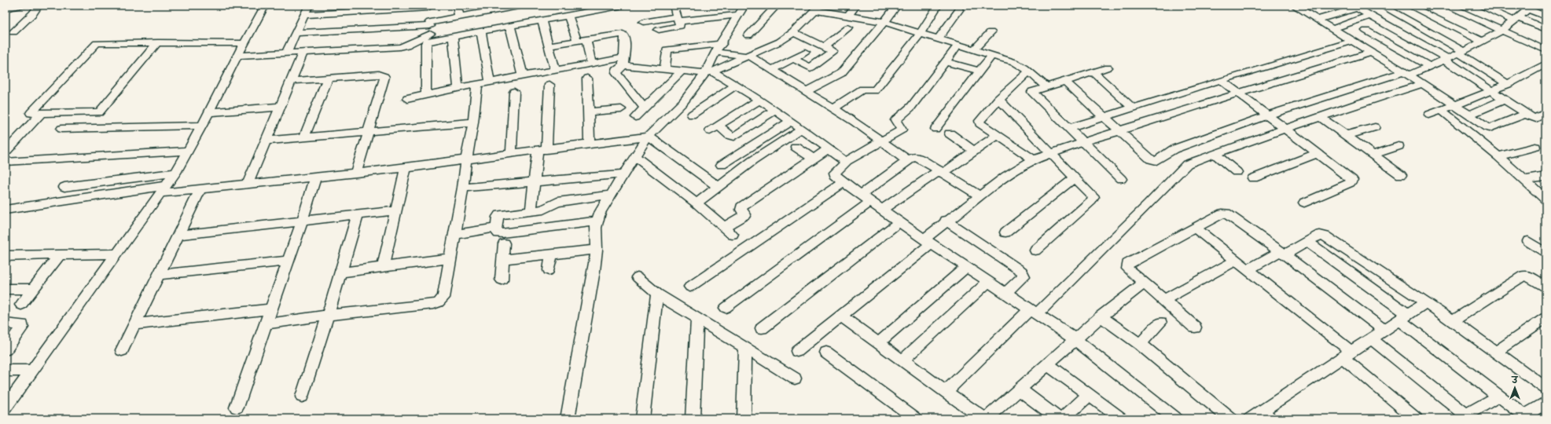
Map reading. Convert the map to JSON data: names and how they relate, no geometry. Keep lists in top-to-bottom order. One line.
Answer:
{"north":"top"}
